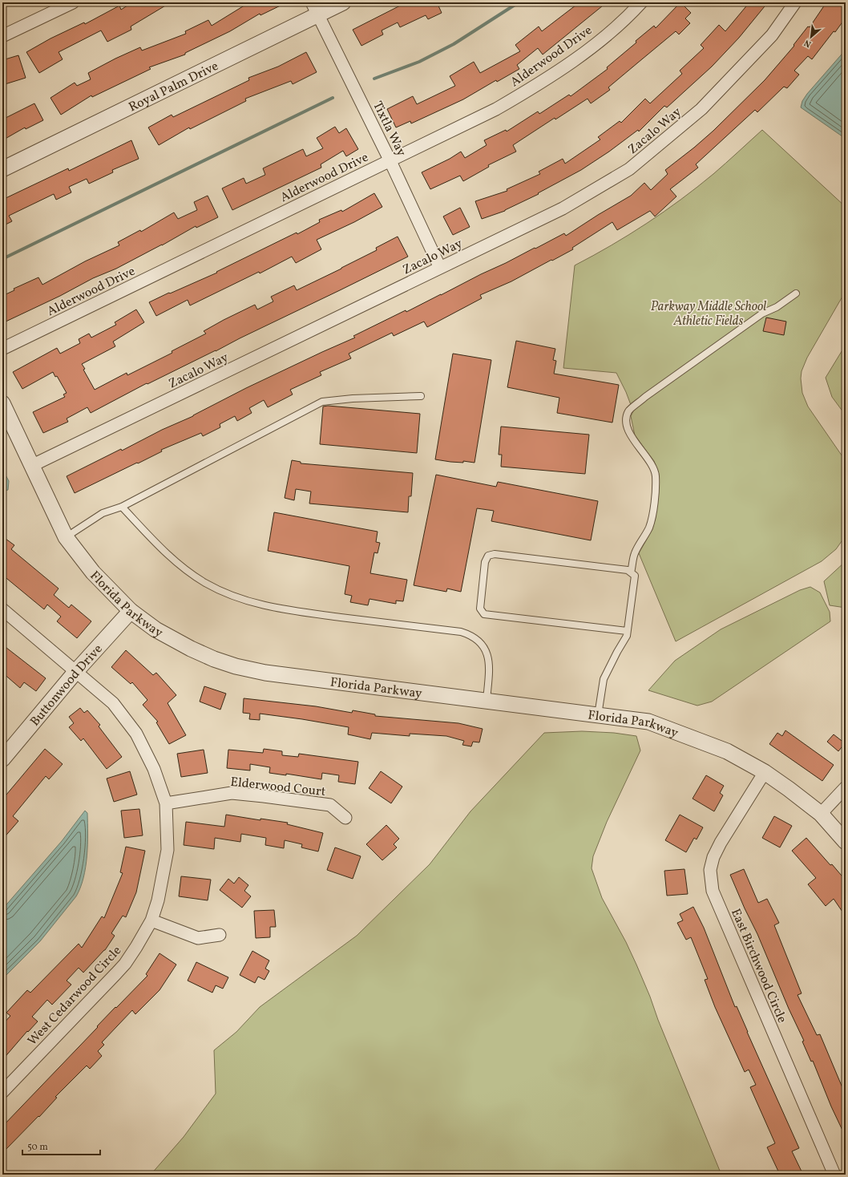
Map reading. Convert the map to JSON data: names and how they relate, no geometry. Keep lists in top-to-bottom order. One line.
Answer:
{"streets":{"street":["Alderwood Drive","Royal Palm Drive","Tixtla Way","Zacalo Way","Florida Parkway","Buttonwood Drive","Elderwood Court","East Birchwood Circle","West Cedarwood Circle"]},"crossings":[["Alderwood Drive","Tixtla Way"],["Royal Palm Drive","Tixtla Way"],["Tixtla Way","Zacalo Way"],["Zacalo Way","Florida Parkway"],["Florida Parkway","Buttonwood Drive"],["Florida Parkway","East Birchwood Circle"],["Buttonwood Drive","West Cedarwood Circle"],["Elderwood Court","West Cedarwood Circle"]],"parks":["Parkway Middle School Athletic Fields"],"scale_bar":"50 m","north":"bottom left"}
